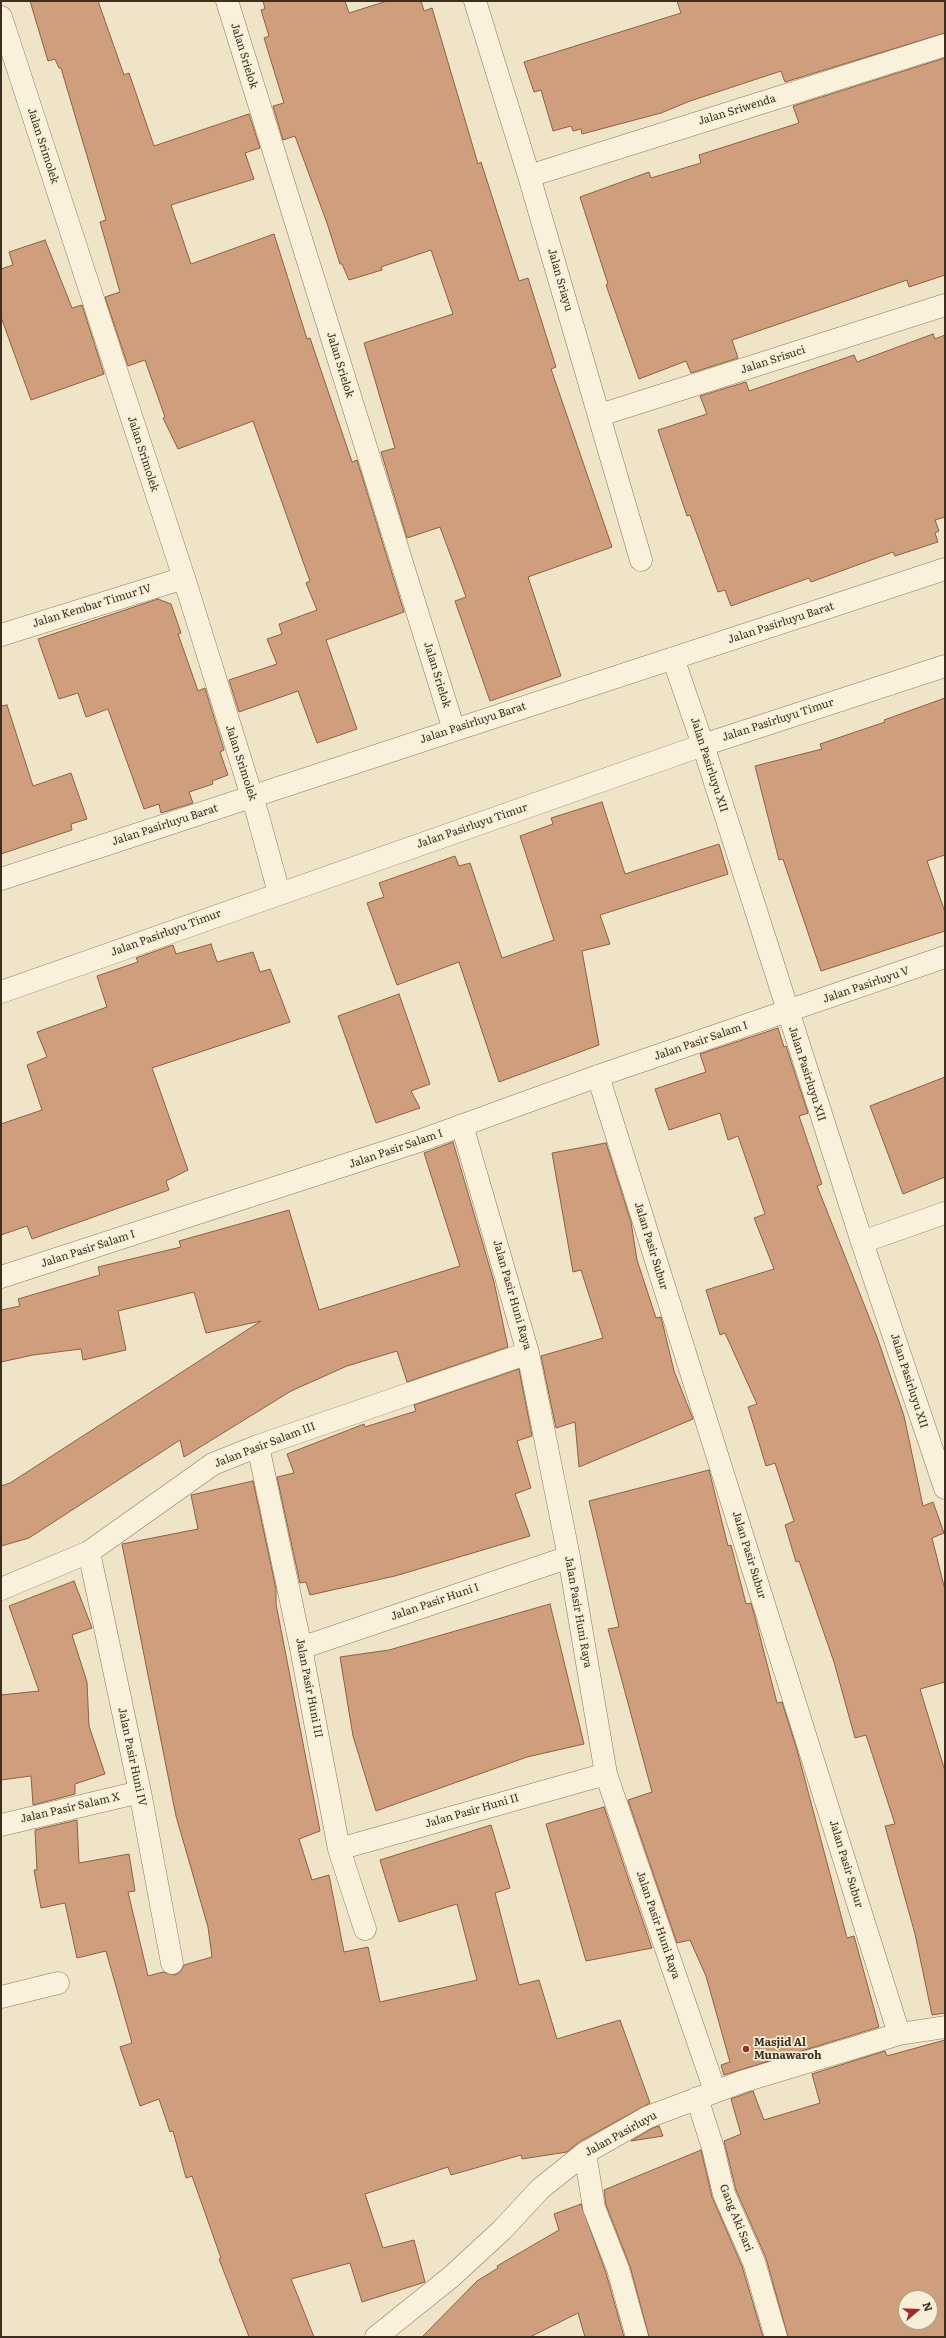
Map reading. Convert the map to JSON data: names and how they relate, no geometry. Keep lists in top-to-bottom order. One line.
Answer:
{"streets":{"street":["Jalan Srielok","Jalan Sriwenda","Jalan Srimolek","Jalan Sriayu","Jalan Srisuci","Jalan Kembar Timur IV","Jalan Pasirluyu Barat","Jalan Pasirluyu Timur","Jalan Pasirluyu XII","Jalan Pasirluyu V","Jalan Pasir Salam I","Jalan Pasir Subur","Jalan Pasir Huni Raya","Jalan Pasir Salam III","Jalan Pasir Huni I","Jalan Pasir Huni III","Jalan Pasir Huni IV","Jalan Pasir Salam X","Jalan Pasir Huni II","Jalan Pasirluyu","Gang Aki Sari"]},"crossings":[["Jalan Srielok","Jalan Pasirluyu Barat"],["Jalan Sriwenda","Jalan Sriayu"],["Jalan Srimolek","Jalan Kembar Timur IV"],["Jalan Srimolek","Jalan Pasirluyu Barat"],["Jalan Srimolek","Jalan Pasirluyu Timur"],["Jalan Sriayu","Jalan Srisuci"],["Jalan Pasirluyu Barat","Jalan Pasirluyu XII"],["Jalan Pasirluyu Timur","Jalan Pasirluyu XII"],["Jalan Pasirluyu XII","Jalan Pasirluyu V"],["Jalan Pasirluyu XII","Jalan Pasir Salam I"],["Jalan Pasirluyu V","Jalan Pasir Salam I"],["Jalan Pasir Salam I","Jalan Pasir Subur"],["Jalan Pasir Salam I","Jalan Pasir Huni Raya"],["Jalan Pasir Subur","Jalan Pasirluyu"],["Jalan Pasir Huni Raya","Jalan Pasir Salam III"],["Jalan Pasir Huni Raya","Jalan Pasir Huni I"],["Jalan Pasir Huni Raya","Jalan Pasir Huni II"],["Jalan Pasir Huni Raya","Jalan Pasirluyu"],["Jalan Pasir Huni Raya","Gang Aki Sari"],["Jalan Pasir Salam III","Jalan Pasir Huni III"],["Jalan Pasir Salam III","Jalan Pasir Huni IV"],["Jalan Pasir Huni I","Jalan Pasir Huni III"],["Jalan Pasir Huni III","Jalan Pasir Huni II"],["Jalan Pasir Huni IV","Jalan Pasir Salam X"],["Jalan Pasirluyu","Gang Aki Sari"]],"places":["Masjid Al Munawaroh"],"north":"right"}
